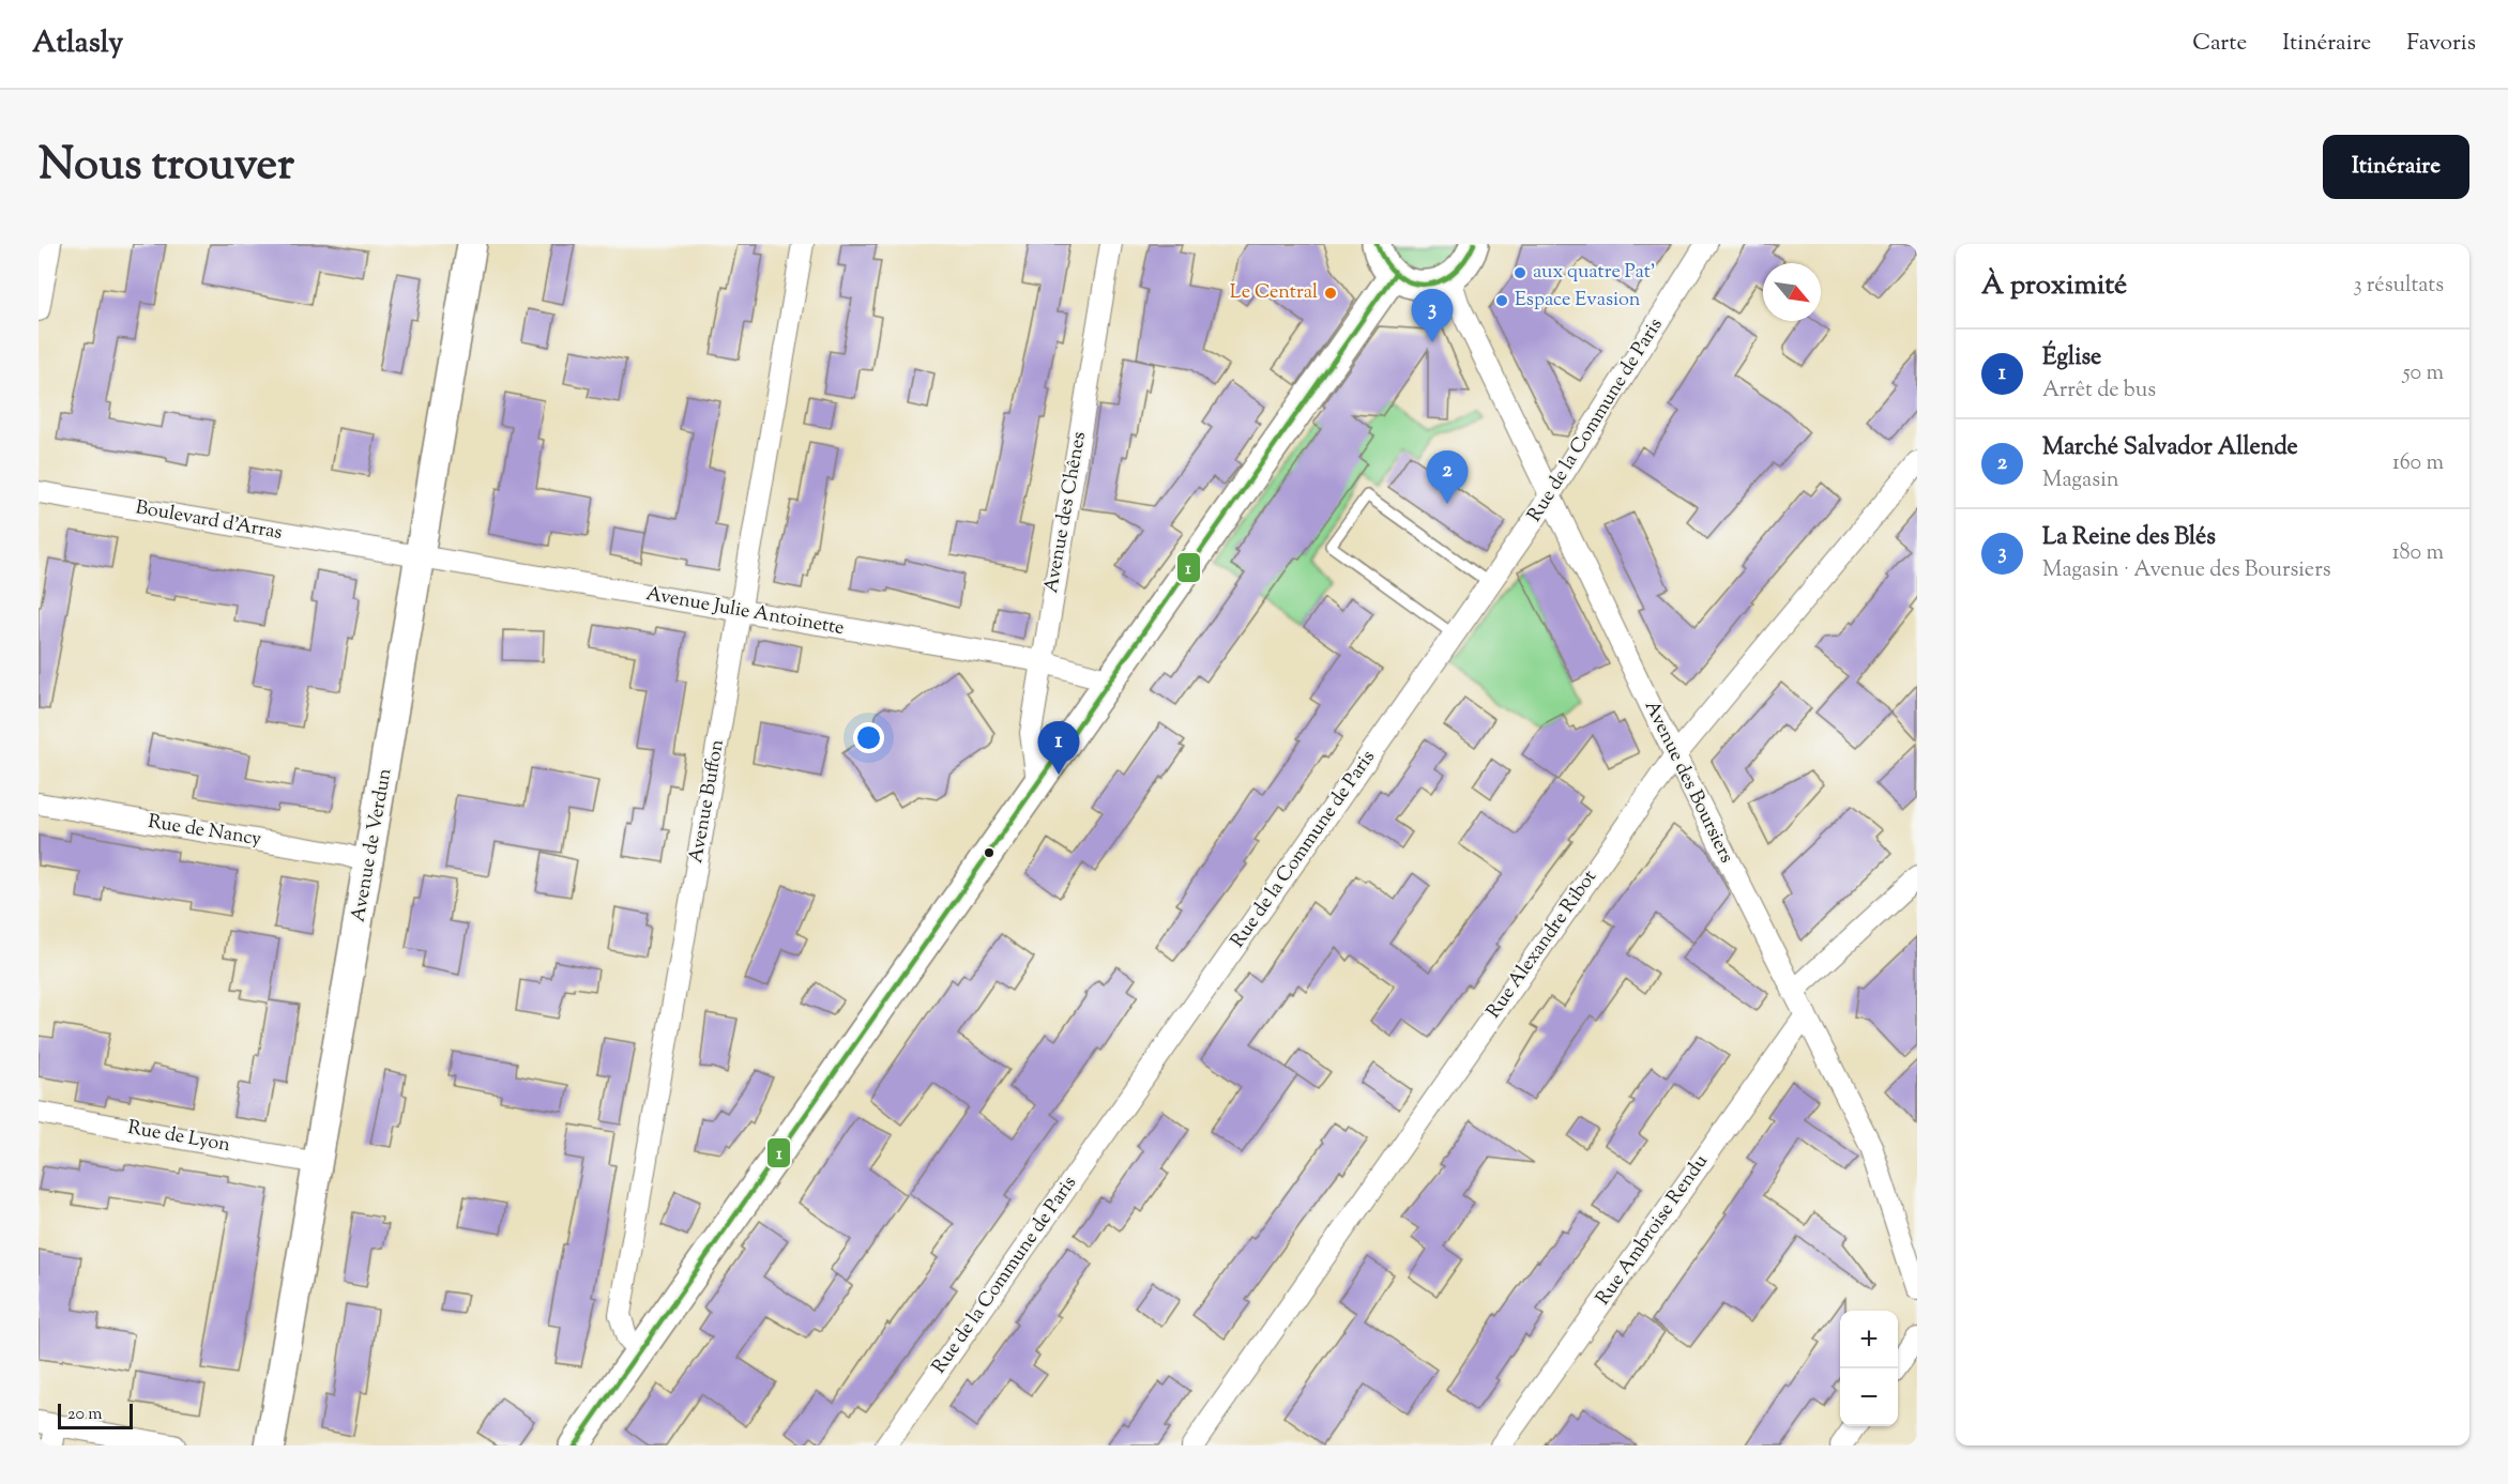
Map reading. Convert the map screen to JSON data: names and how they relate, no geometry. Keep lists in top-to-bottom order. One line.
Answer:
{"streets":{"street":["Rue de la Commune de Paris","Avenue des Chênes","Boulevard d'Arras","Avenue Julie Antoinette","Avenue des Boursiers","Avenue Buffon","Rue de Nancy","Avenue de Verdun","Rue Alexandre Ribot","Rue de Lyon","Rue Ambroise Rendu"]},"crossings":[["Rue de la Commune de Paris","Avenue des Boursiers"],["Avenue des Chênes","Avenue Julie Antoinette"],["Boulevard d'Arras","Avenue Julie Antoinette"],["Avenue Julie Antoinette","Avenue Buffon"],["Avenue Julie Antoinette","Avenue de Verdun"],["Avenue des Boursiers","Rue Alexandre Ribot"],["Avenue des Boursiers","Rue Ambroise Rendu"],["Rue de Nancy","Avenue de Verdun"],["Avenue de Verdun","Rue de Lyon"]],"places":["aux quatre Pat'","Le Central","Espace Evasion"],"lines":["transit line 1"],"scale_bar":"20 m","north":"bottom right","page":{"header":"Atlasly","nav":["Carte","Itinéraire","Favoris"],"title":"Nous trouver","buttons":"Itinéraire","heading":["À proximité","3 résultats"],"pins":["3","2","1"],"list":[{"mark":"1","name":"Église","note":"Arrêt de bus","value":"50 m"},{"mark":"2","name":"Marché Salvador Allende","note":"Magasin","value":"160 m"},{"mark":"3","name":"La Reine des Blés","note":"Magasin · Avenue des Boursiers","value":"180 m"}],"map_buttons":["+","−"],"scale":"20 m"}}
